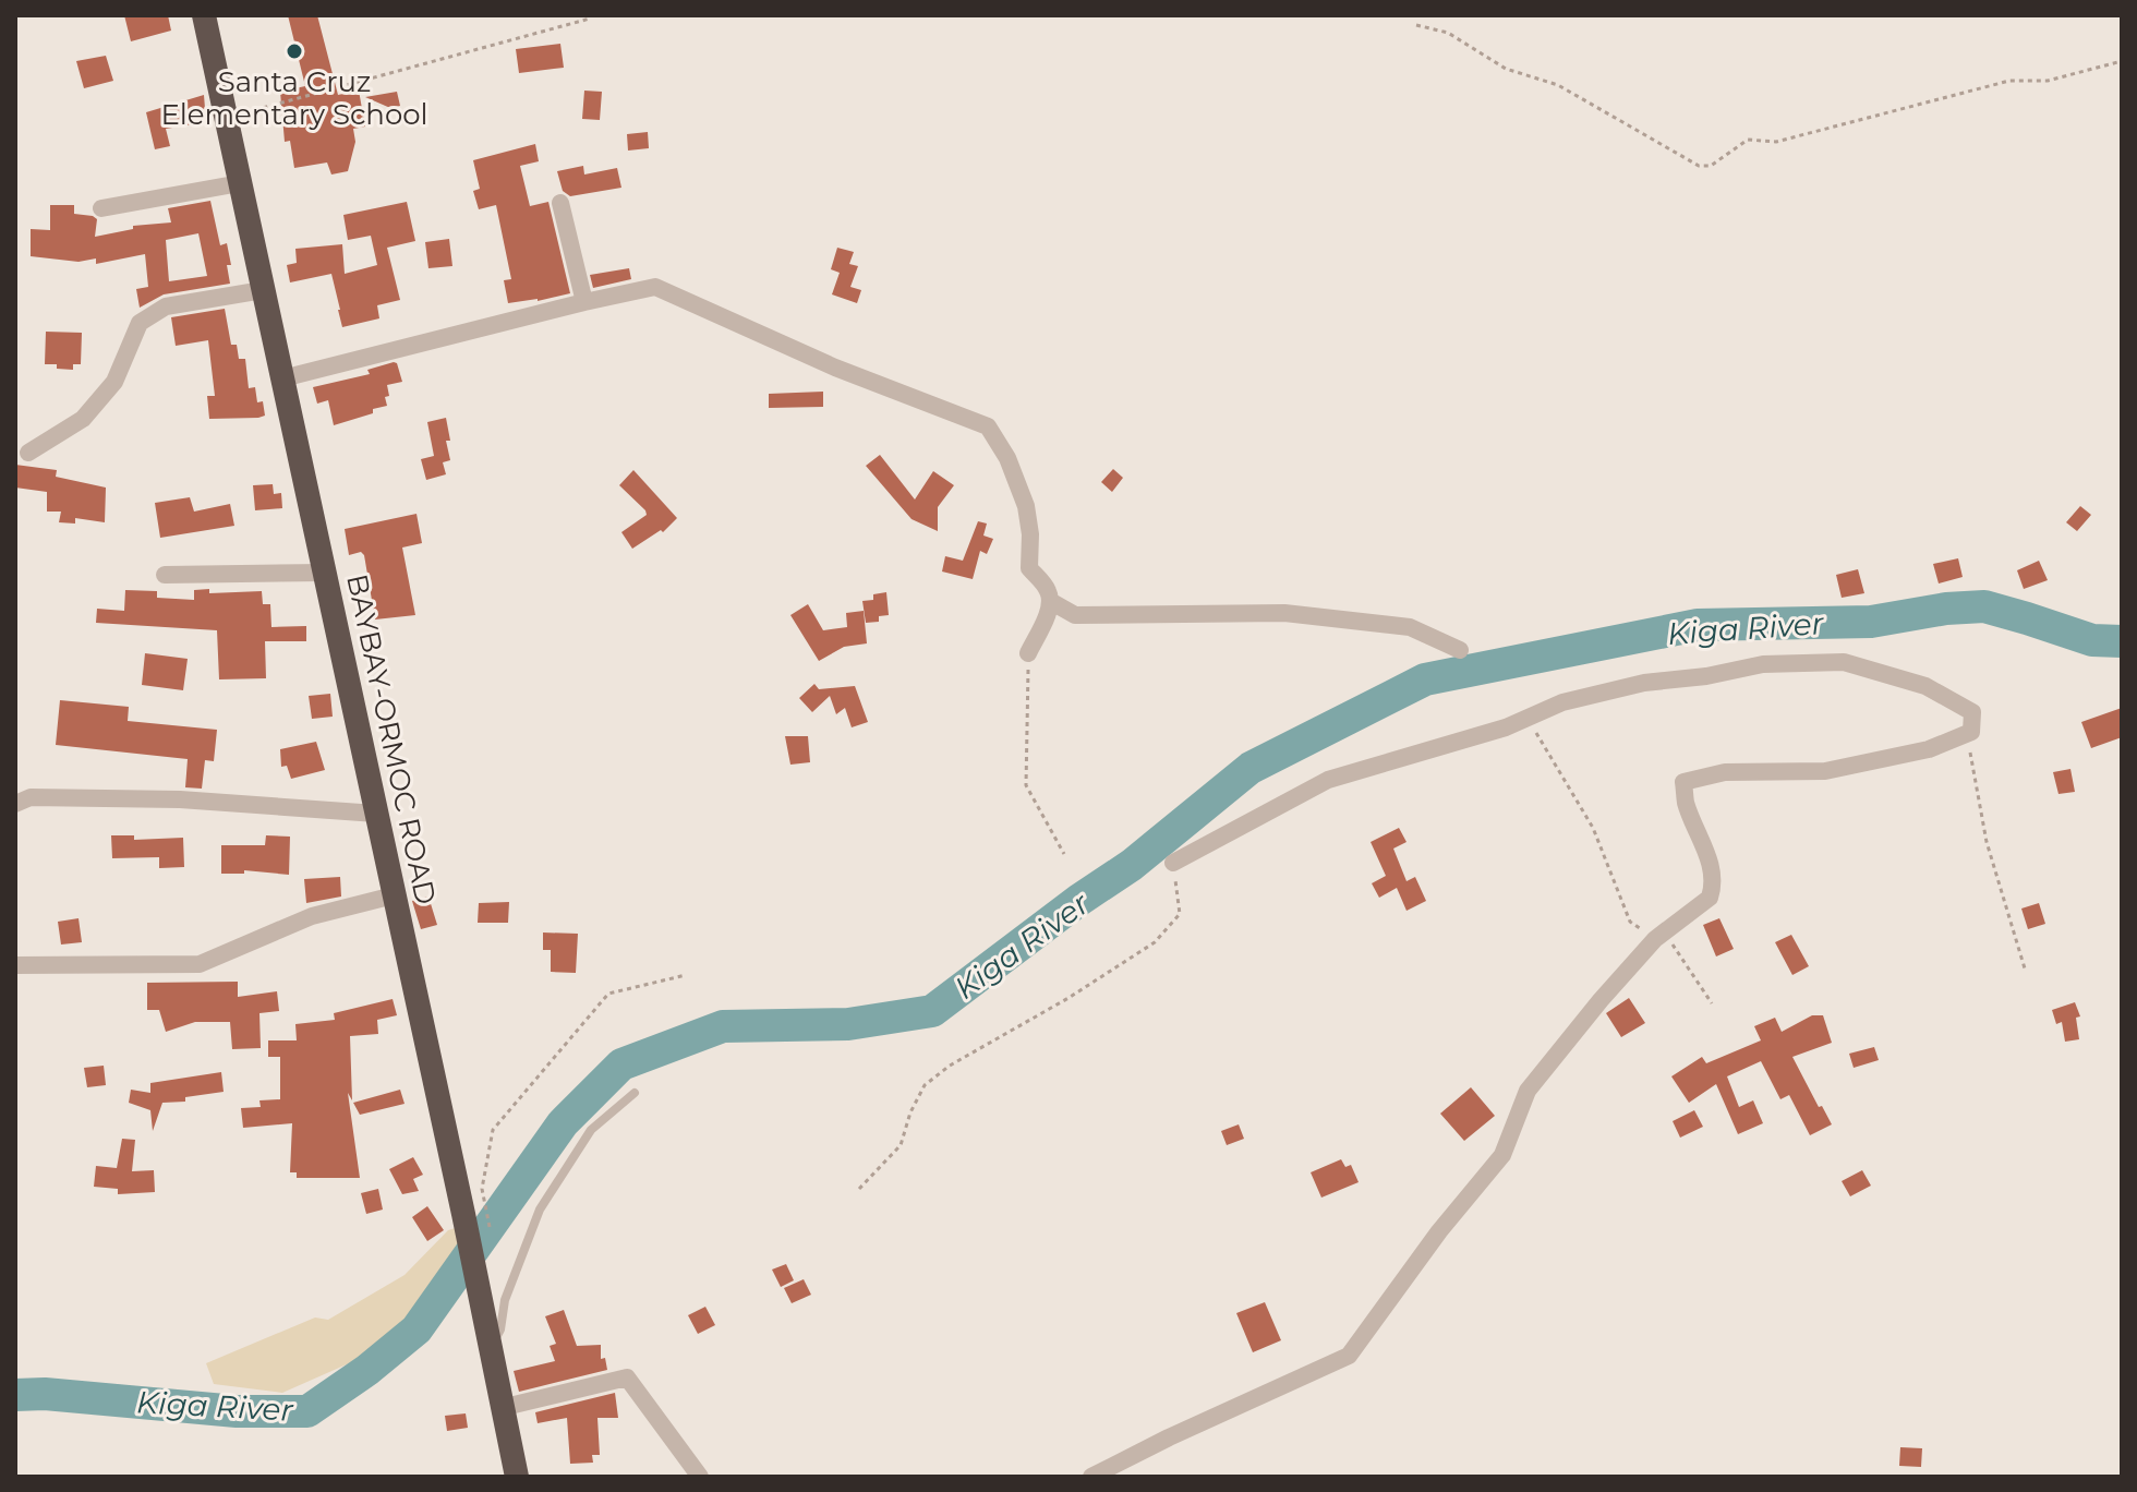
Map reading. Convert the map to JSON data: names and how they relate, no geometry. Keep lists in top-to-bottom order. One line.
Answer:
{"streets":{"highway":["BAYBAY-ORMOC ROAD"]},"water":["Kiga River"],"places":["Santa Cruz Elementary School"]}
